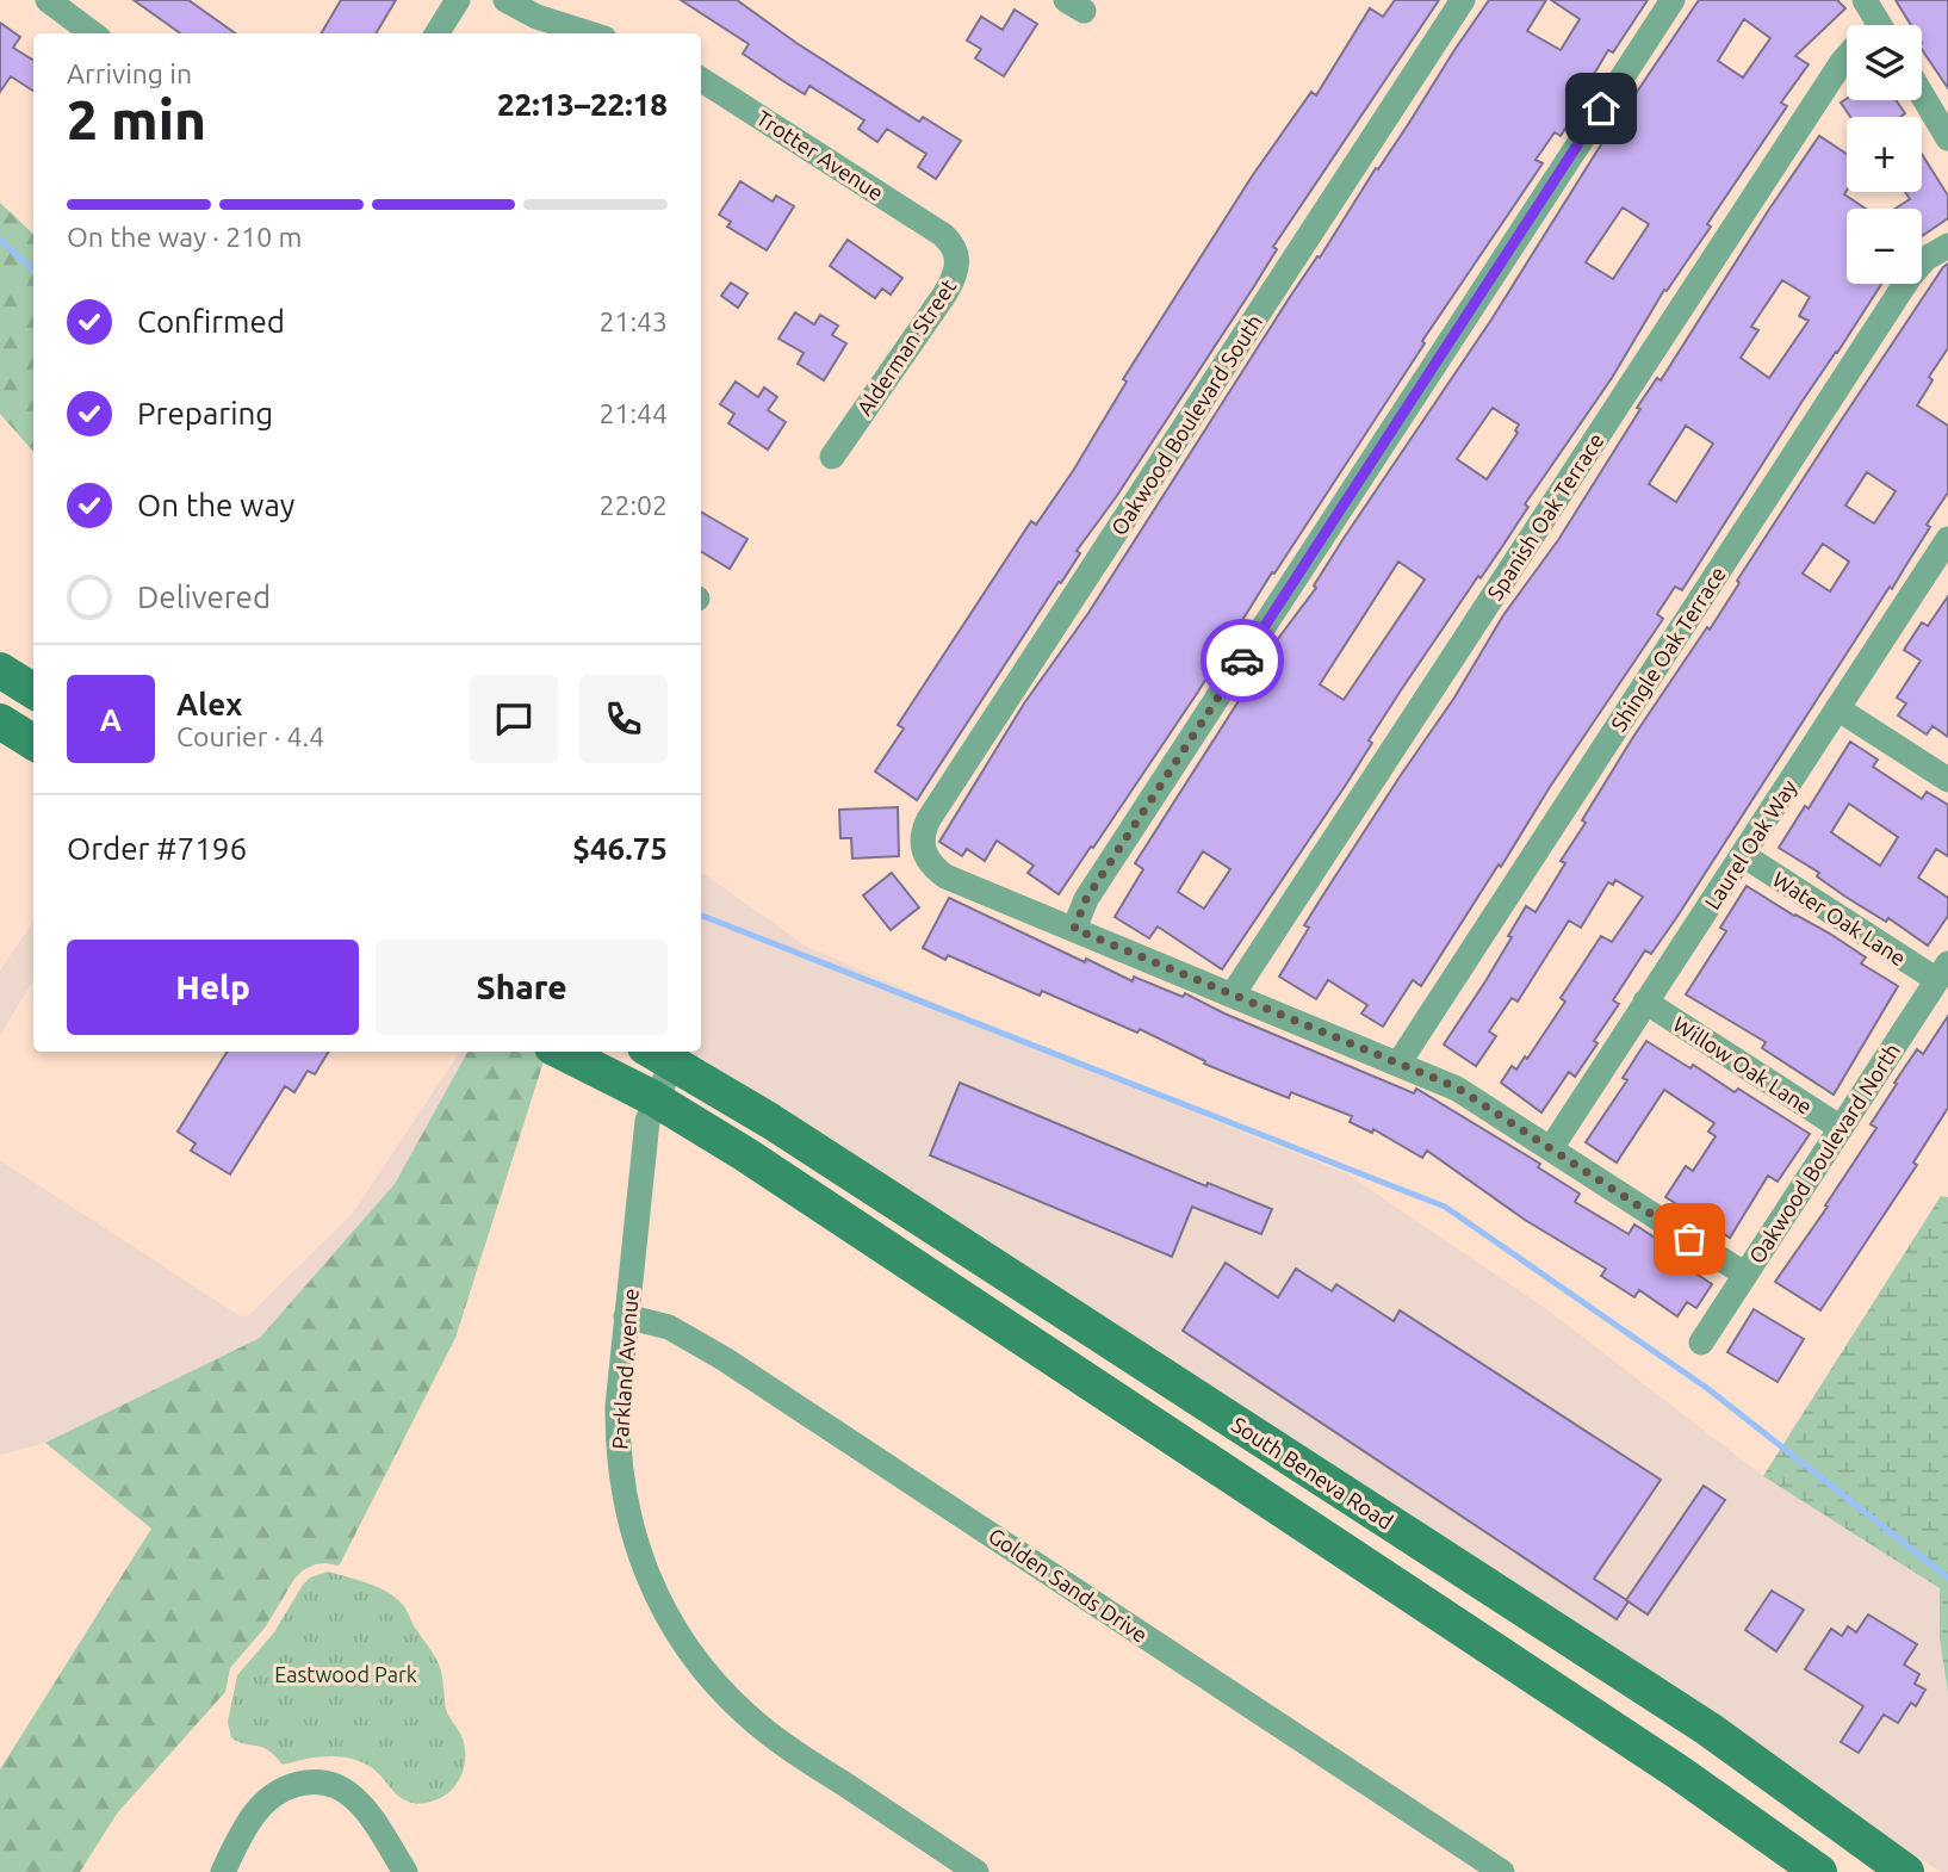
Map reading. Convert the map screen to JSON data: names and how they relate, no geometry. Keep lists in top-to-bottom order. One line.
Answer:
{"streets":{"main road":["South Beneva Road"],"street":["Trotter Avenue","Alderman Street","Oakwood Boulevard South","Spanish Oak Terrace","Shingle Oak Terrace","Laurel Oak Way","Water Oak Lane","Willow Oak Lane","Oakwood Boulevard North","Parkland Avenue","Golden Sands Drive"]},"crossings":[["Trotter Avenue","Alderman Street"],["Laurel Oak Way","Water Oak Lane"],["Laurel Oak Way","Willow Oak Lane"],["Water Oak Lane","Oakwood Boulevard North"],["Willow Oak Lane","Oakwood Boulevard North"],["Parkland Avenue","South Beneva Road"],["Parkland Avenue","Golden Sands Drive"]],"parks":["Eastwood Park"],"page":{"map_buttons":["+","−"],"heading":["2 min","Arriving in","22:13–22:18"],"panel":["Alex","Courier · 4.4","Order #7196","$46.75"],"bar":"On the way · 210 m","list":[["Confirmed","21:43"],["Preparing","21:44"],["On the way","22:02"],"Delivered"],"round":"A","buttons":["Help","Share"]}}
